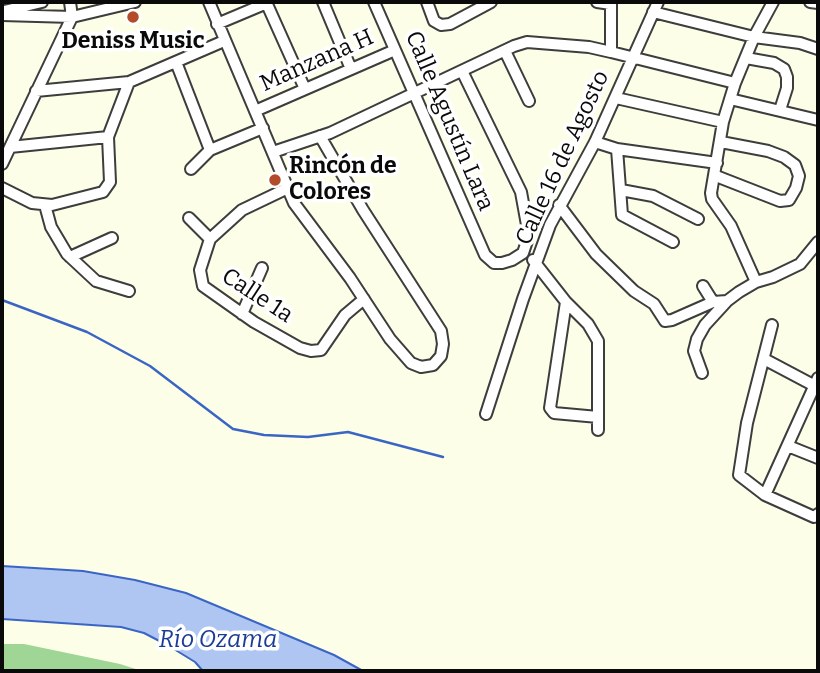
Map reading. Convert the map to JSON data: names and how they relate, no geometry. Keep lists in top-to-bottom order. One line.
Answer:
{"streets":{"street":["Manzana H","Calle Agustín Lara","Calle 16 de Agosto","Calle 1a"]},"crossings":[["Manzana H","Calle Agustín Lara"]],"water":["Río Ozama"],"places":["Deniss Music","Rincón de Colores"]}
